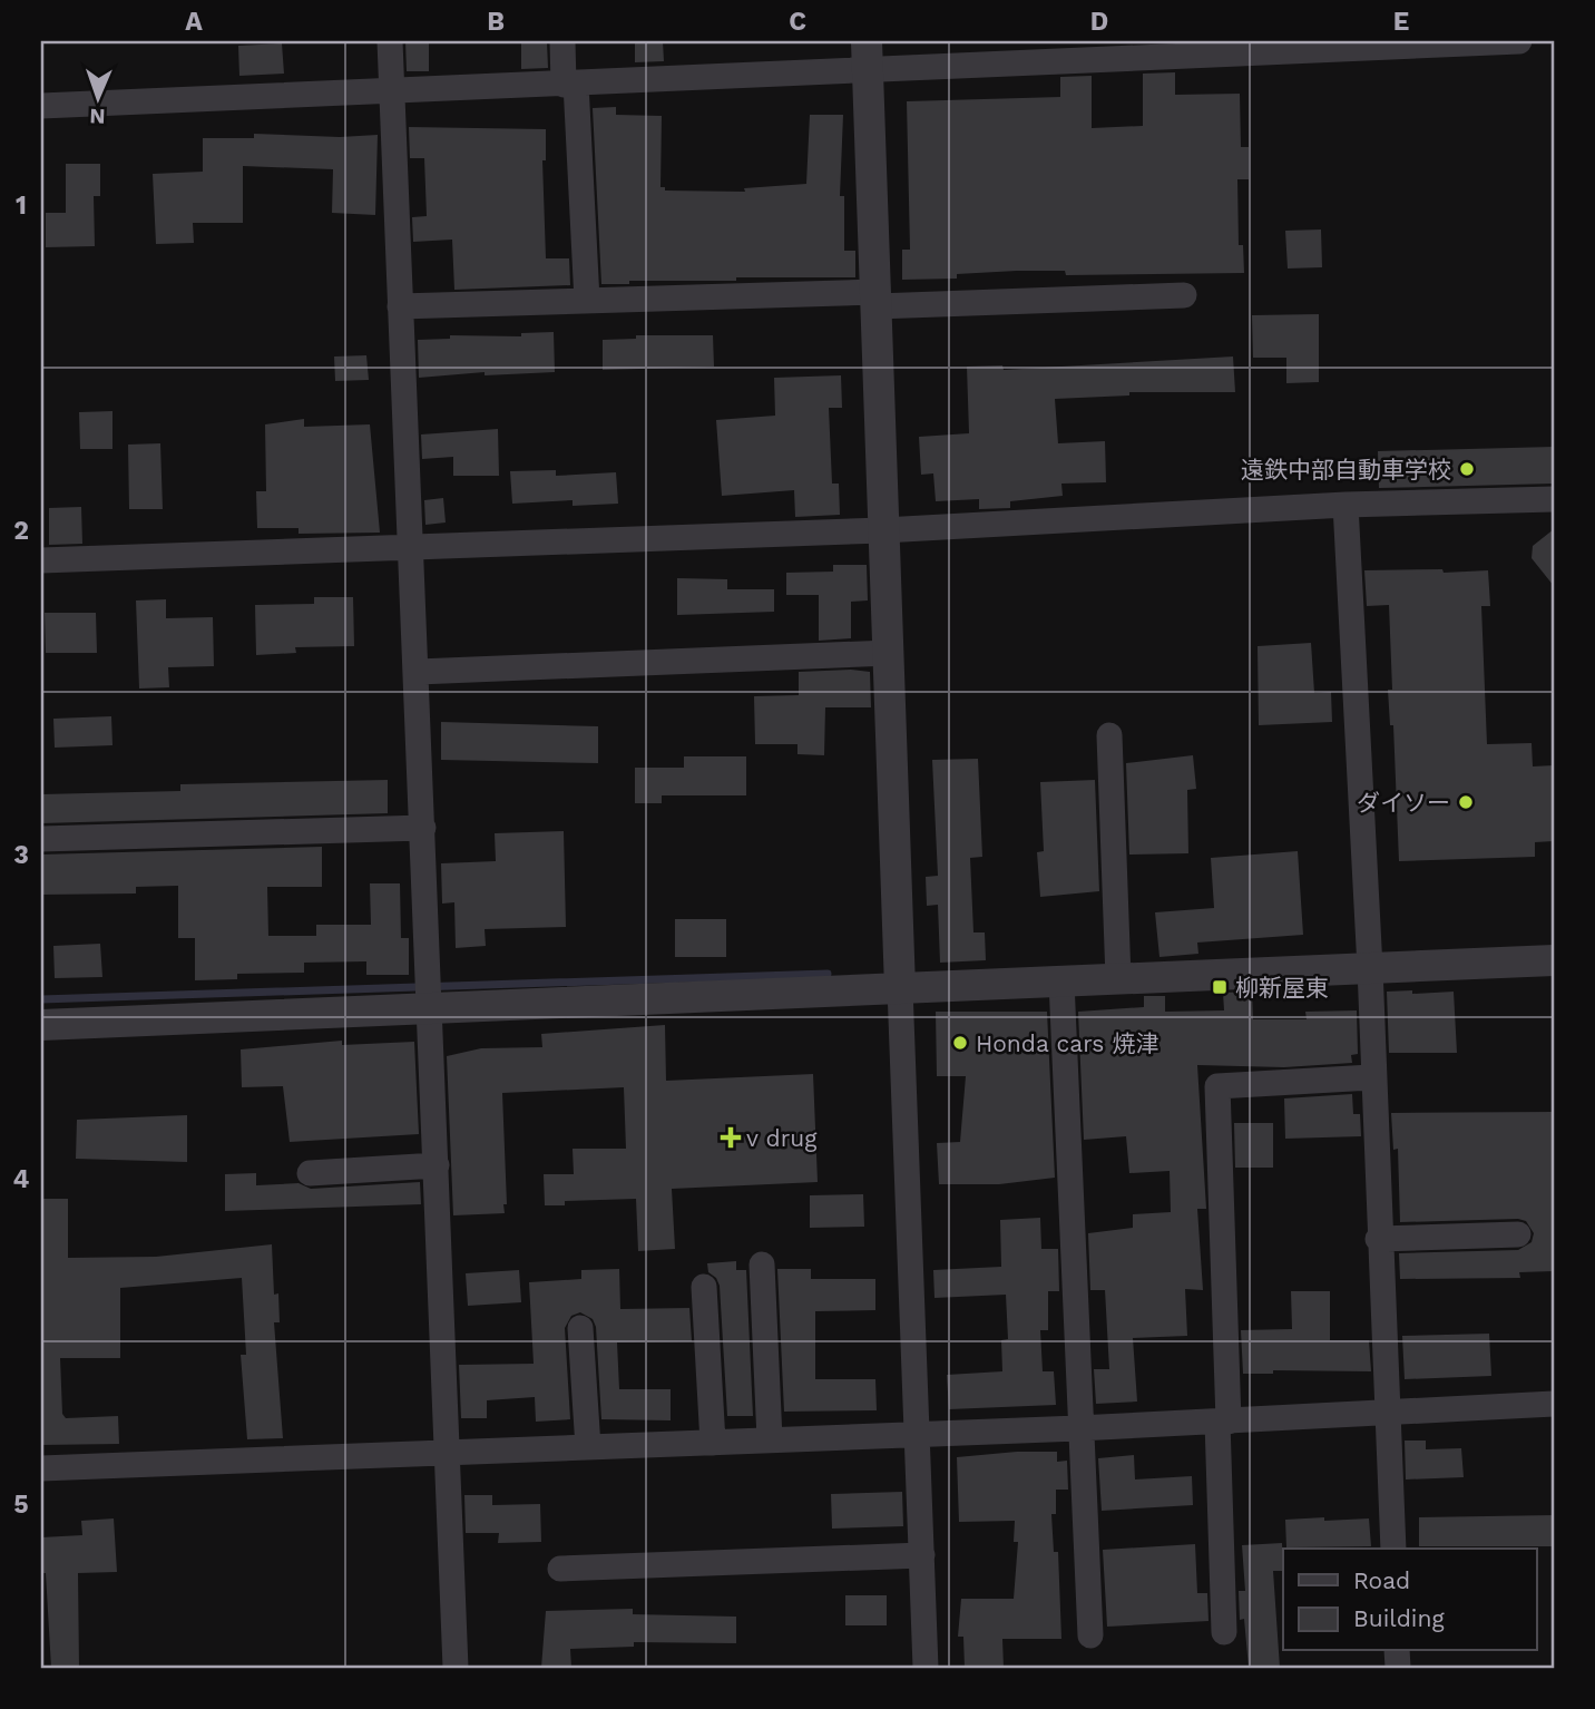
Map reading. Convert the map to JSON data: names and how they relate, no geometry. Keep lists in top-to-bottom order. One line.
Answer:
{"places":{"other":["遠鉄中部自動車学校","ダイソー","Honda cars 焼津"],"transit":["柳新屋東"],"health":["v drug"]},"legend":["Road","Building"],"north":"bottom","grid":{"columns":["A","B","C","D","E"],"rows":["1","2","3","4","5"]}}
